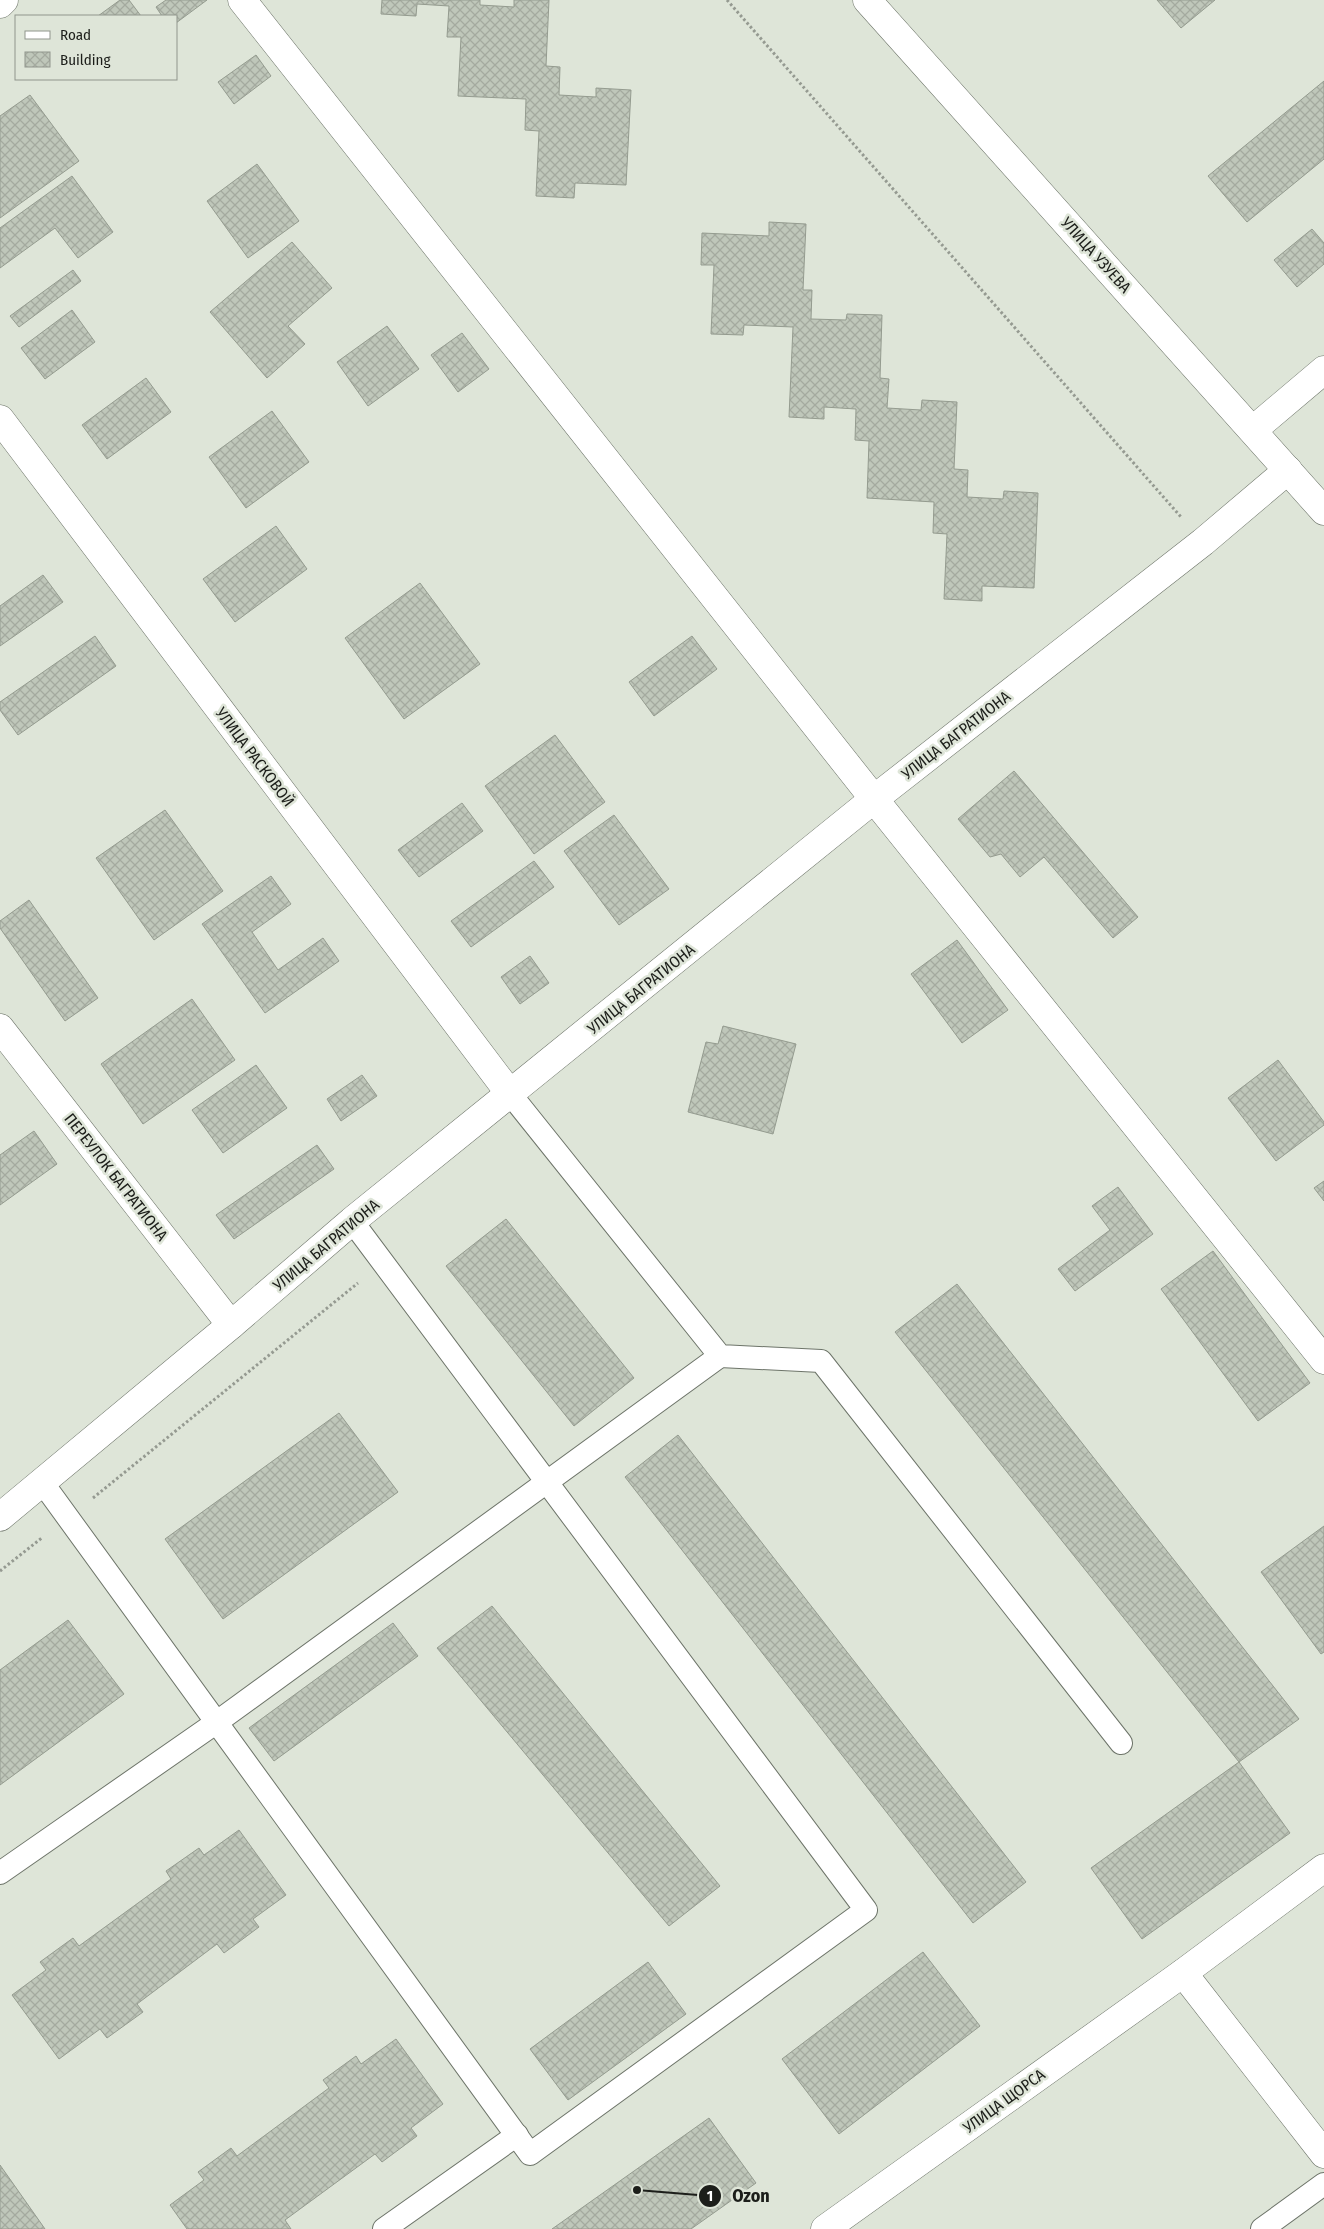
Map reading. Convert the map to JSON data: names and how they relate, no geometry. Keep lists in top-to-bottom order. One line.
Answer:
{"streets":{"street":["УЛИЦА УЗУЕВА","УЛИЦА БАГРАТИОНА","УЛИЦА РАСКОВОЙ","ПЕРЕУЛОК БАГРАТИОНА","УЛИЦА ЩОРСА"]},"crossings":[["УЛИЦА УЗУЕВА","УЛИЦА БАГРАТИОНА"],["УЛИЦА БАГРАТИОНА","УЛИЦА РАСКОВОЙ"],["УЛИЦА БАГРАТИОНА","ПЕРЕУЛОК БАГРАТИОНА"]],"places":["Ozon"],"legend":["Road","Building"]}
